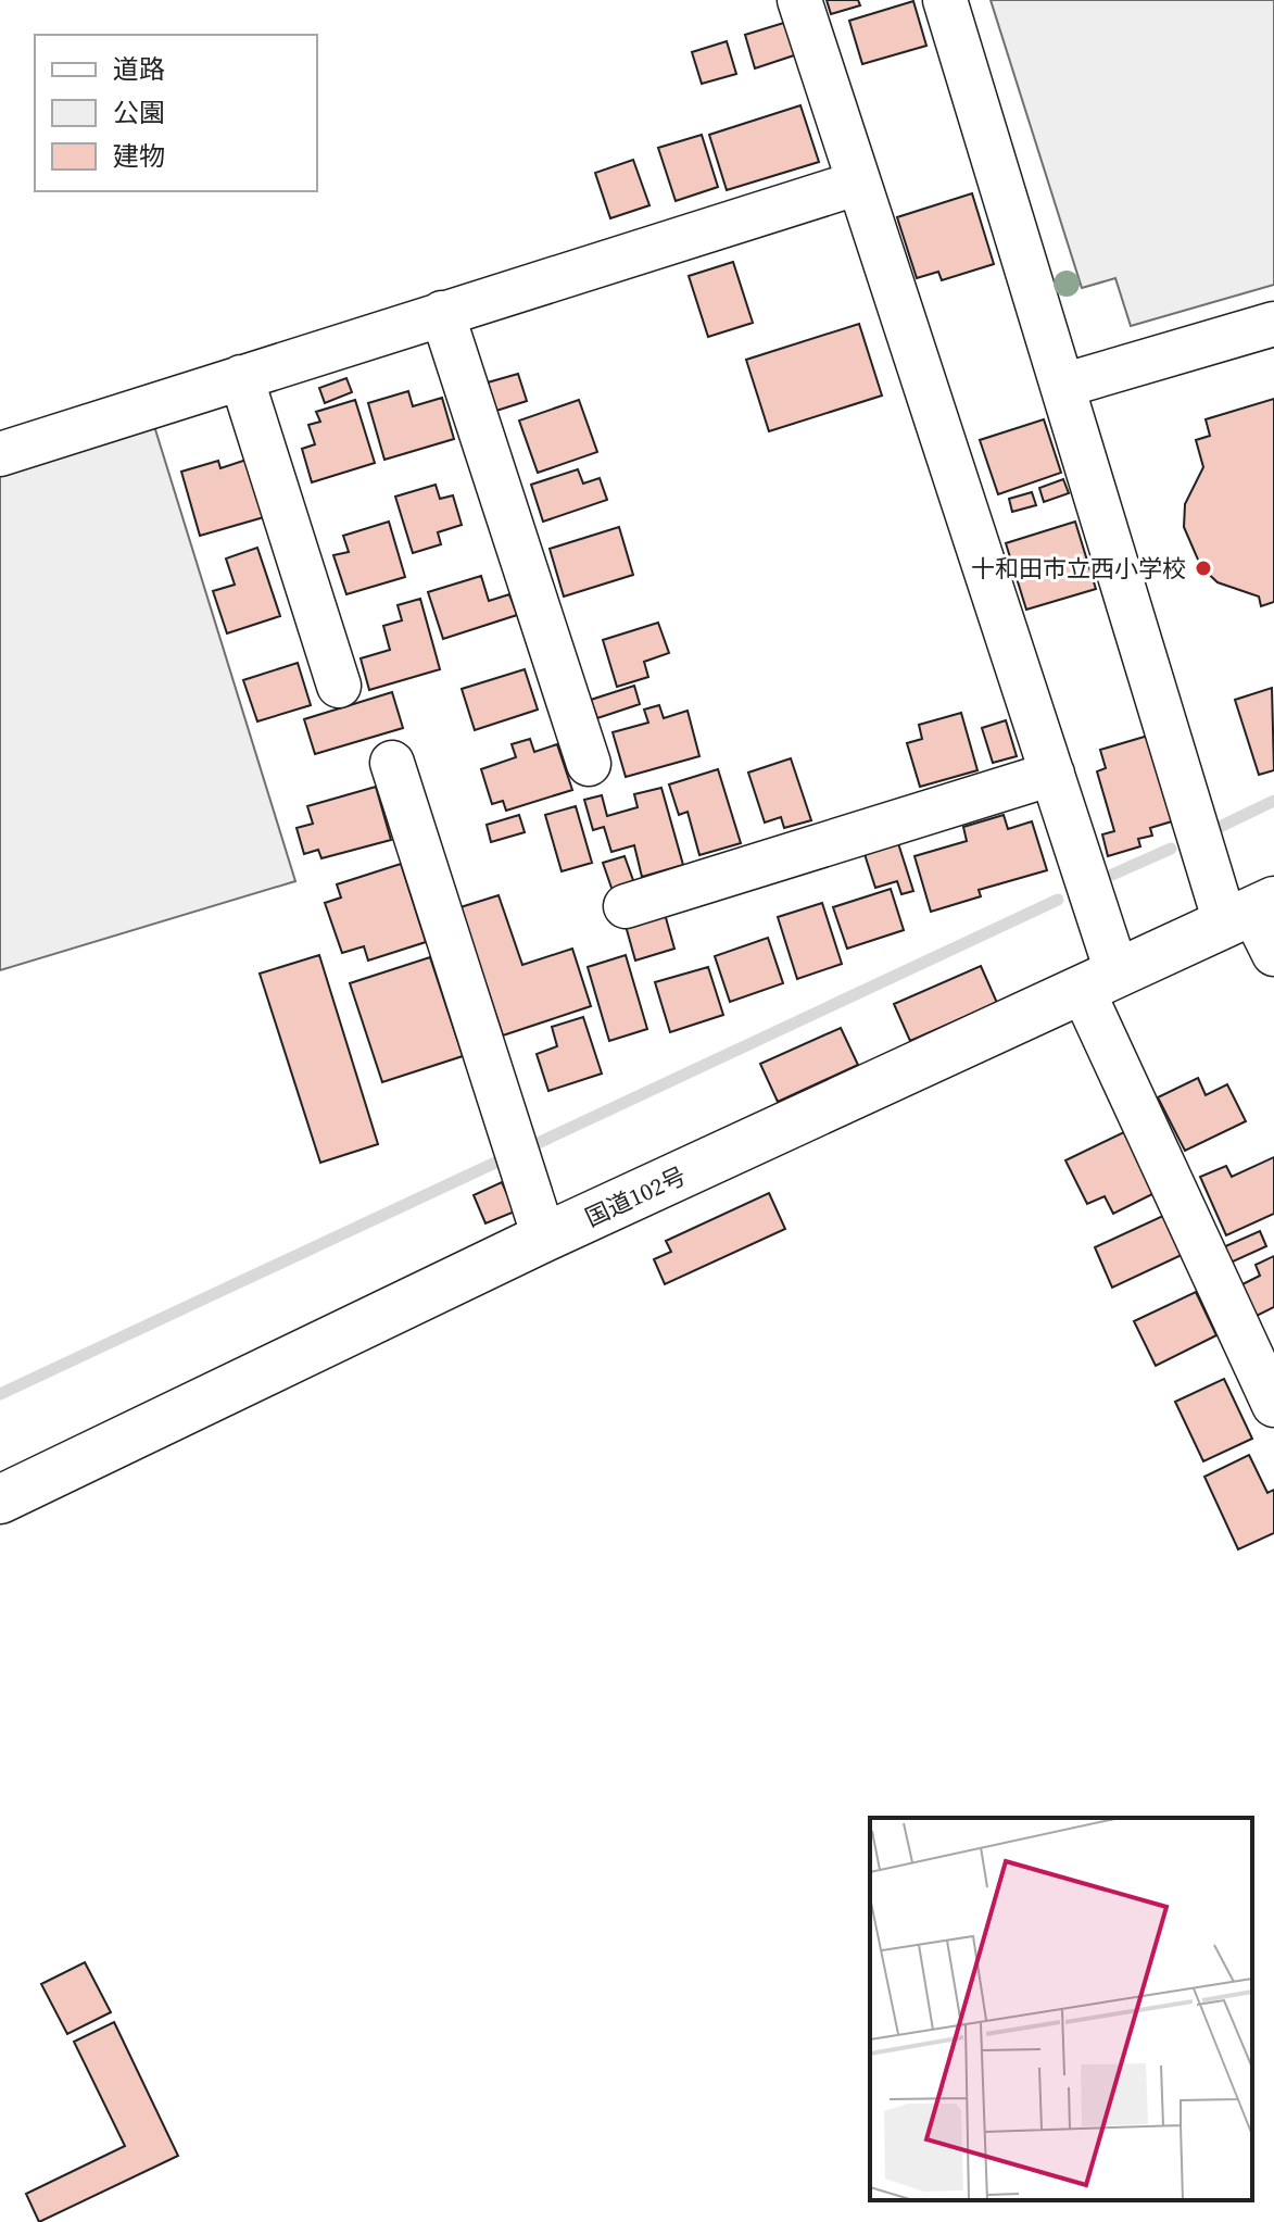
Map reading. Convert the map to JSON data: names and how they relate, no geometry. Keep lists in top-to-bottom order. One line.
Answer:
{"streets":{"highway":["国道102号"]},"places":["十和田市立西小学校"],"legend":["道路","公園","建物"]}
